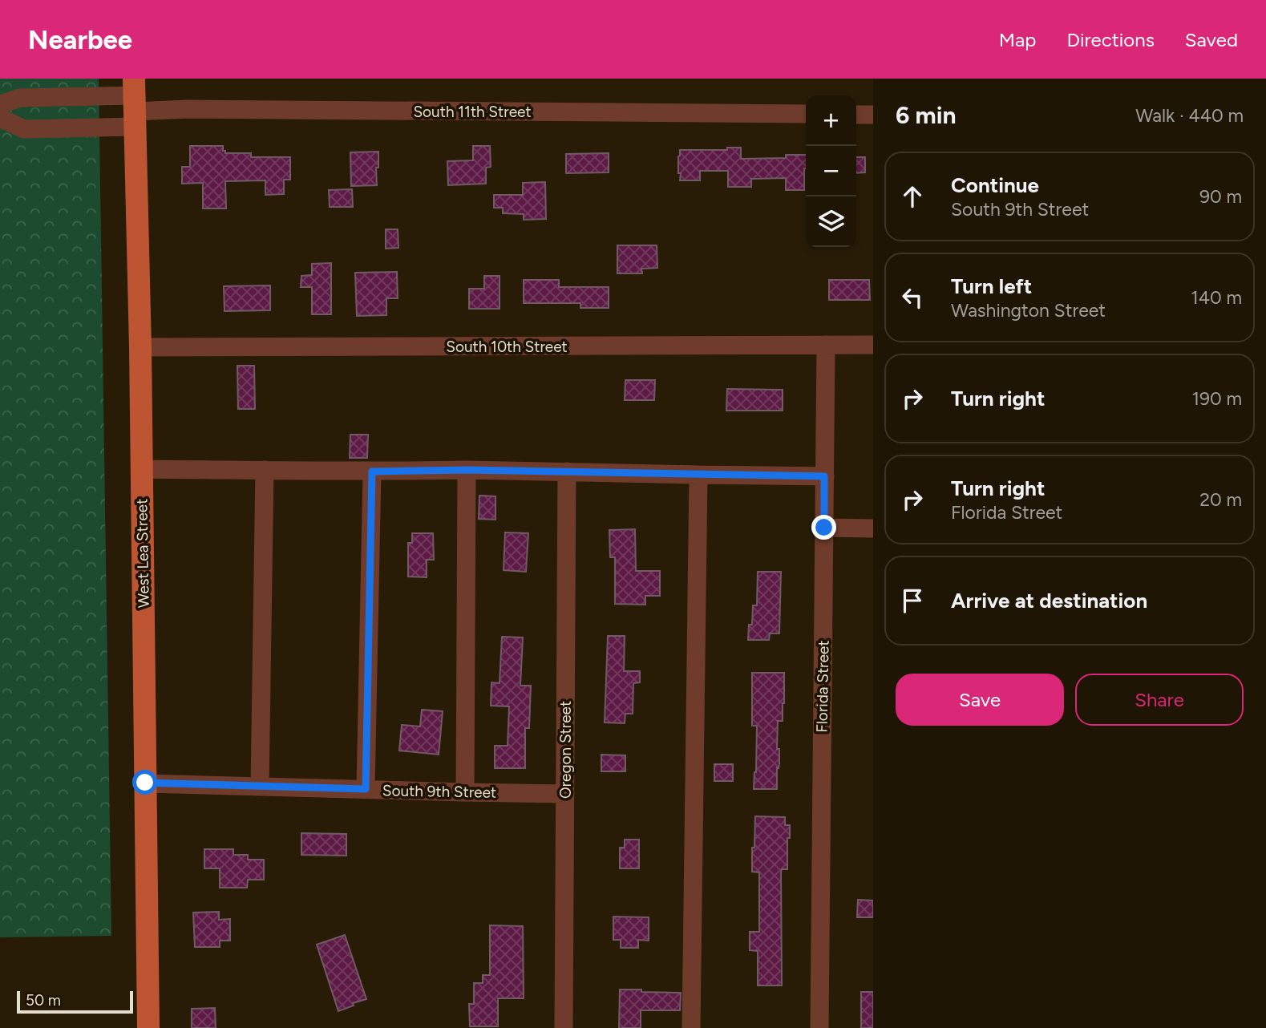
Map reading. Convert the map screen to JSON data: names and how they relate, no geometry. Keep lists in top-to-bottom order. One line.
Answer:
{"streets":{"main road":["West Lea Street"],"street":["South 11th Street","South 10th Street","Florida Street","Oregon Street","South 9th Street"]},"crossings":[["South 11th Street","West Lea Street"],["South 10th Street","West Lea Street"],["South 10th Street","Florida Street"],["West Lea Street","South 9th Street"],["Oregon Street","South 9th Street"]],"scale_bar":"50 m","page":{"header":"Nearbee","nav":["Map","Directions","Saved"],"heading":["6 min","Walk · 440 m"],"map_buttons":["+","−"],"list":[["Continue","South 9th Street","90 m"],["Turn left","Washington Street","140 m"],["Turn right","190 m"],["Turn right","Florida Street","20 m"],"Arrive at destination"],"buttons":["Save","Share"],"scale":"50 m"}}
